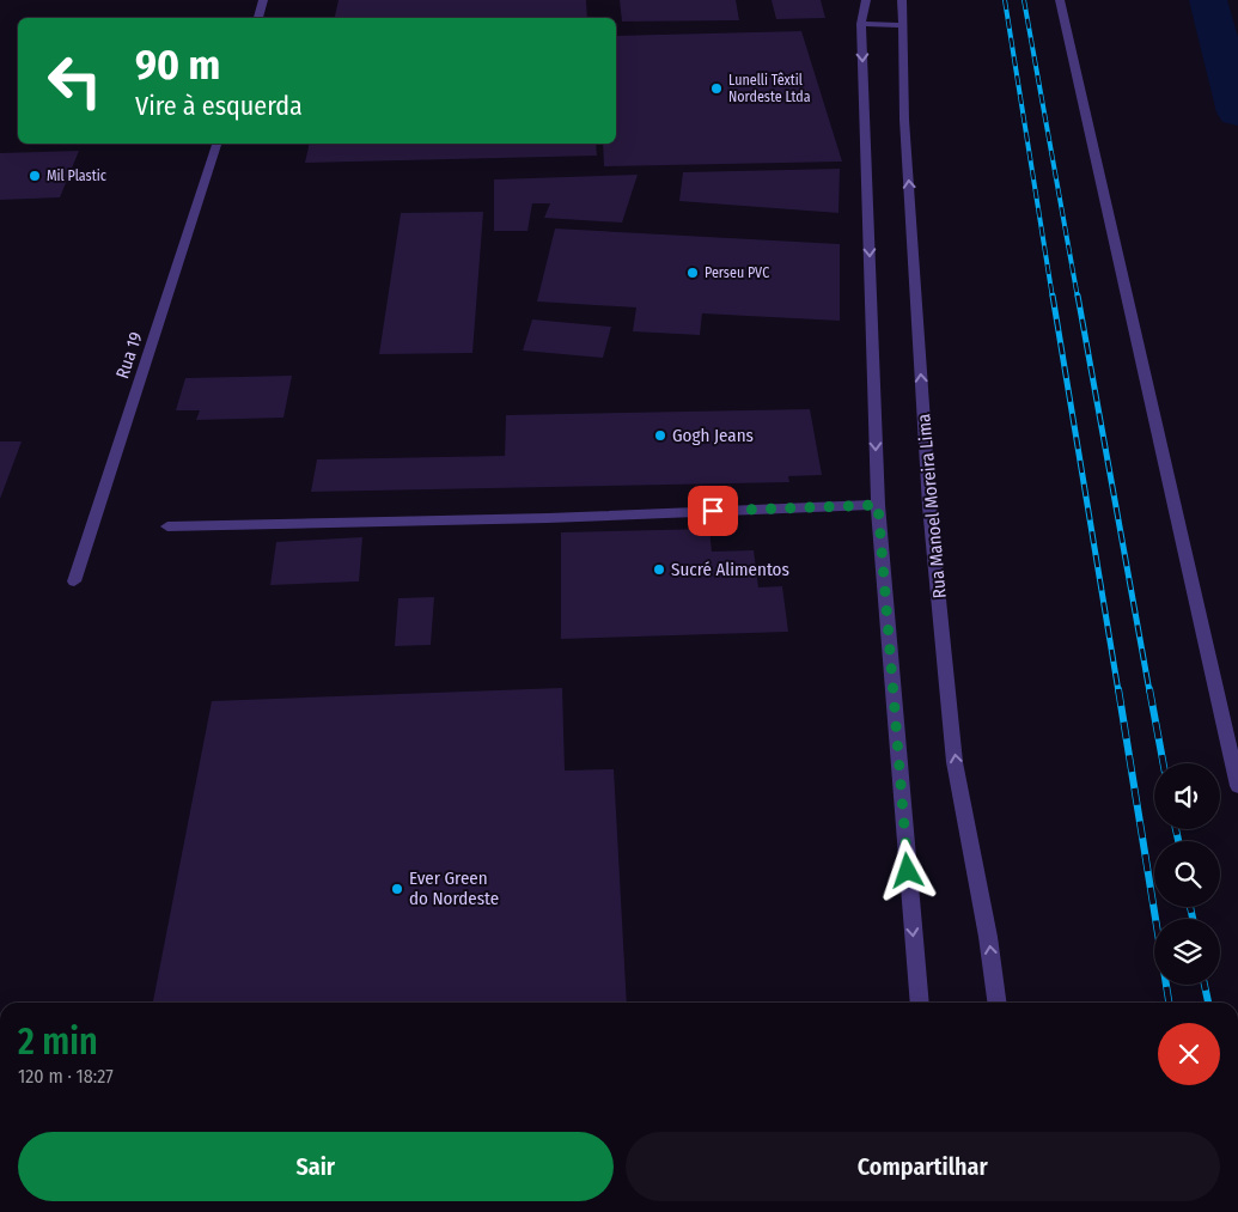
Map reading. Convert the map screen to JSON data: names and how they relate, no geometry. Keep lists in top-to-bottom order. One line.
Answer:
{"streets":{"street":["Rua 19","Rua Manoel Moreira Lima"]},"places":["Lunelli Têxtil Nordeste Ltda","Mil Plastic","Perseu PVC","Gogh Jeans","Sucré Alimentos","Ever Green do Nordeste"],"page":{"turn":["90 m","Vire à esquerda"],"heading":["2 min","120 m · 18:27"],"buttons":["Sair","Compartilhar"]}}
